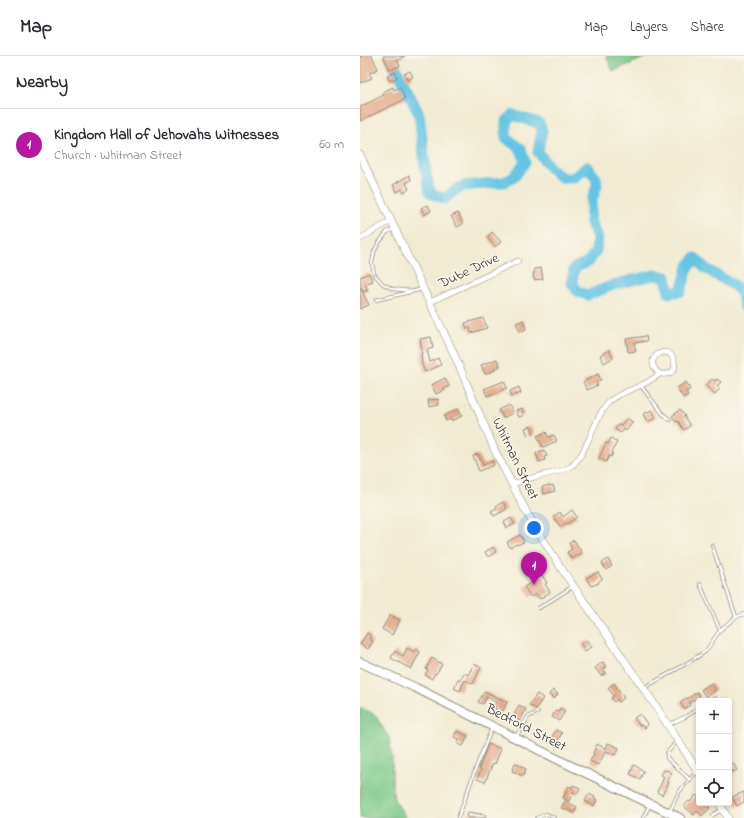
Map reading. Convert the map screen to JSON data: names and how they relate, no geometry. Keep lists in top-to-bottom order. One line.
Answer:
{"streets":{"main road":["Whitman Street","Bedford Street"],"street":["Dube Drive"]},"crossings":[["Dube Drive","Whitman Street"]],"page":{"header":"Map","nav":["Map","Layers","Share"],"heading":"Nearby","list":[{"mark":"1","name":"Kingdom Hall of Jehovahs Witnesses","note":"Church · Whitman Street","value":"60 m"}],"pins":"1","map_buttons":["+","−"]}}
